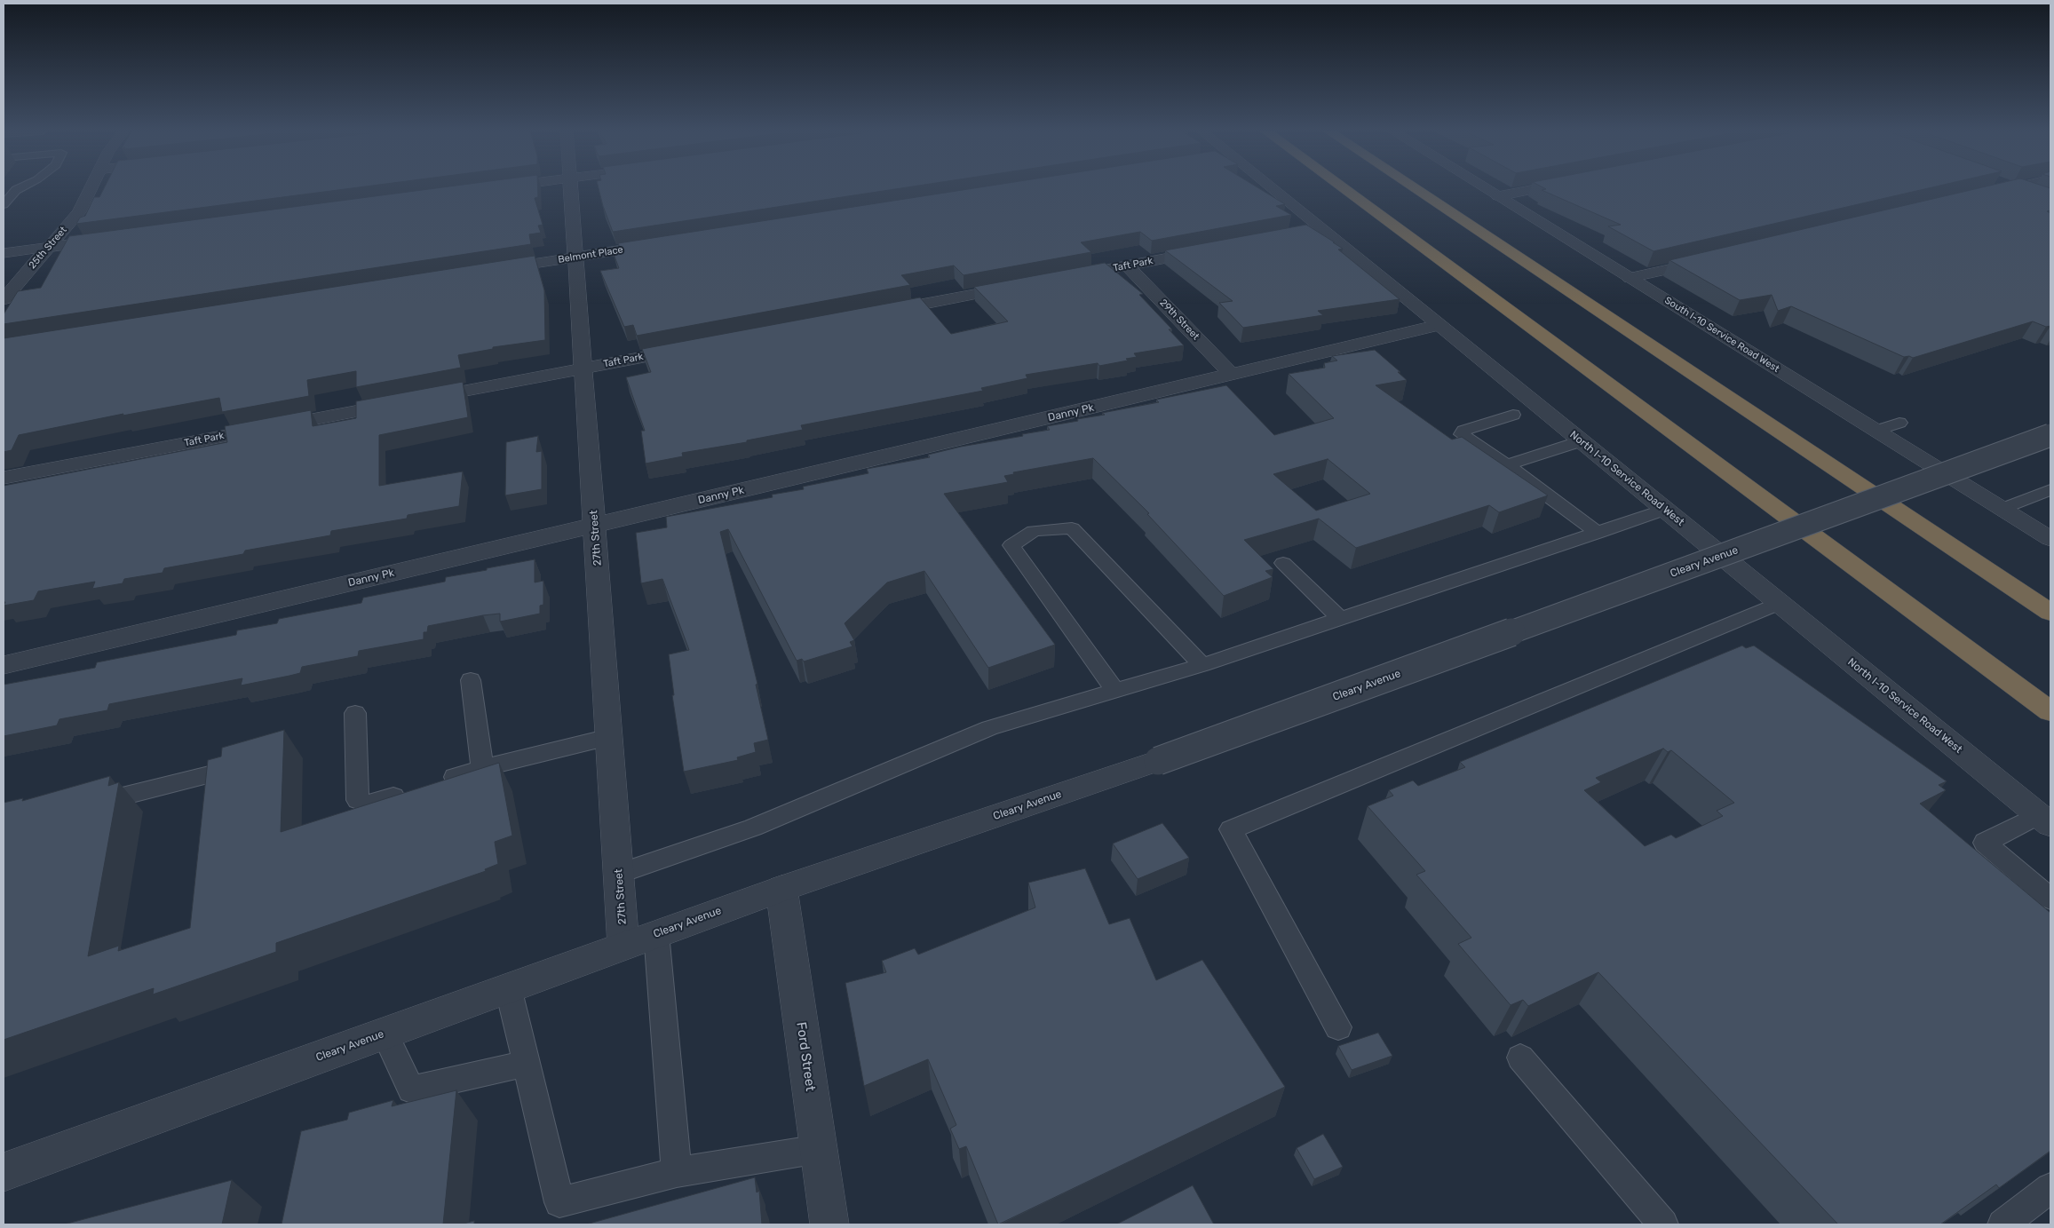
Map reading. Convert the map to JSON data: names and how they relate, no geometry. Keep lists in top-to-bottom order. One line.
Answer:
{"streets":{"street":["25th Street","Belmont Place","Taft Park","29th Street","South I-10 Service Road West","Danny Pk","North I-10 Service Road West","27th Street","Cleary Avenue","Ford Street"]},"crossings":[["Belmont Place","27th Street"],["Taft Park","29th Street"],["Taft Park","27th Street"],["29th Street","Danny Pk"],["Danny Pk","North I-10 Service Road West"],["Danny Pk","27th Street"],["27th Street","Cleary Avenue"],["Cleary Avenue","Ford Street"]]}
